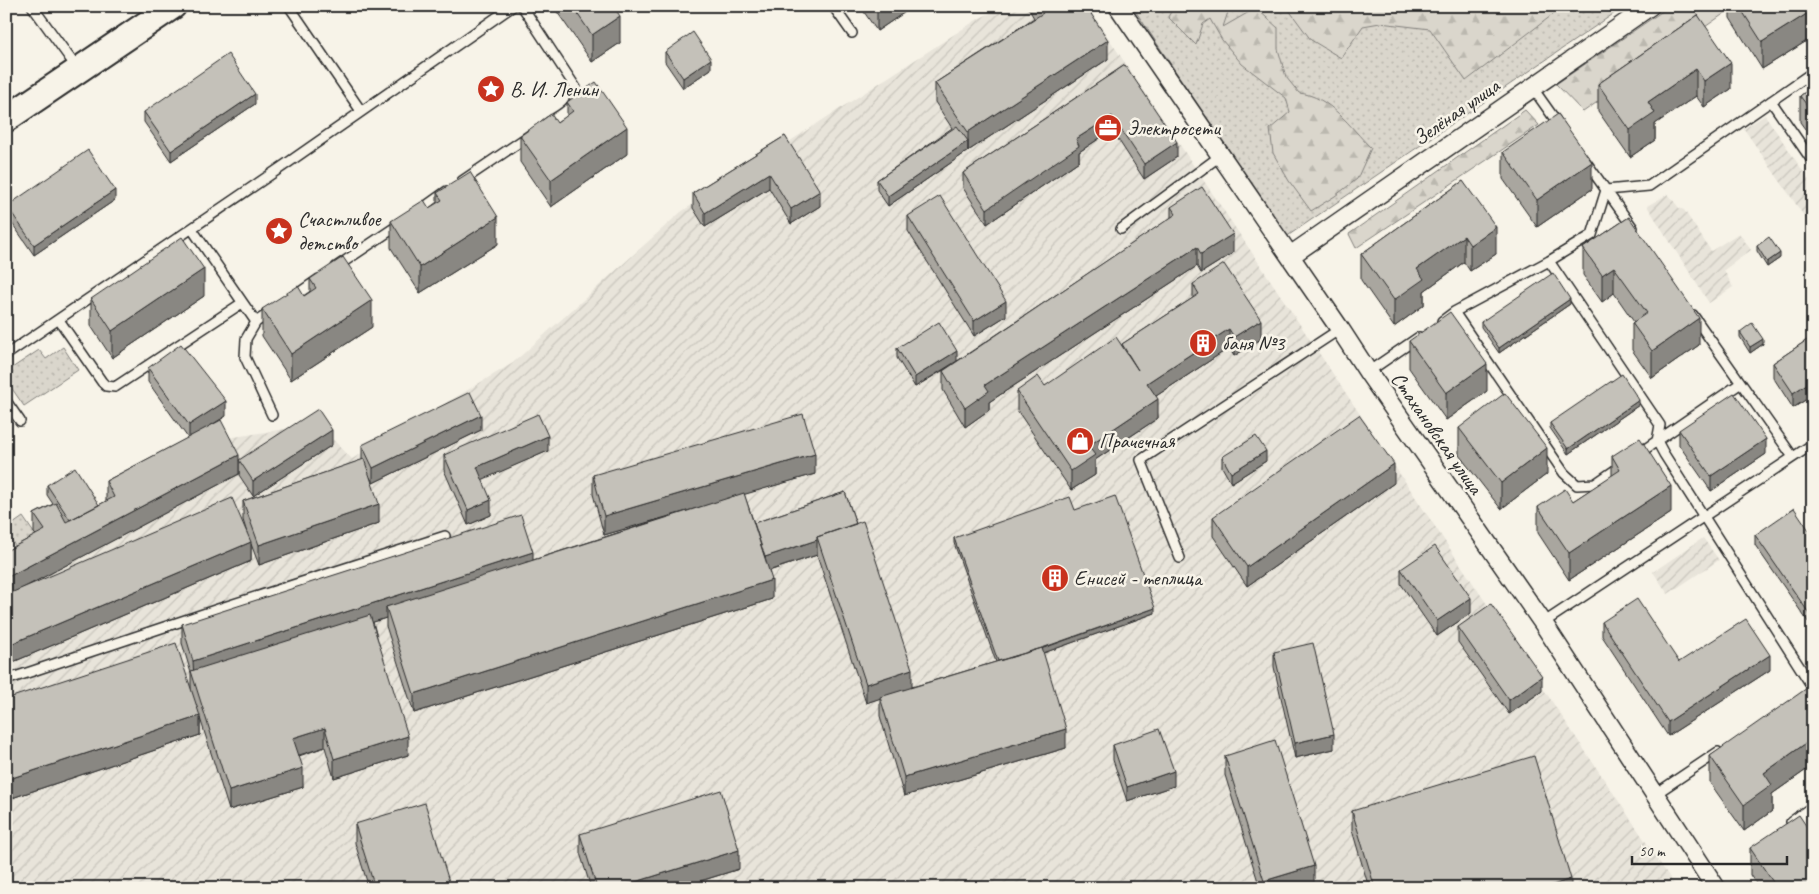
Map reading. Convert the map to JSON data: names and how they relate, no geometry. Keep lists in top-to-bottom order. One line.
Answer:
{"streets":{"street":["Зелёная улица","Стахановская улица"]},"crossings":[["Зелёная улица","Стахановская улица"]],"places":{"place":["В. И. Ленин","Счастливое детство"],"office":["Электросети"],"building":["баня №3","Енисей - теплица"],"shop":["Прачечная"]},"scale_bar":"50 m"}
